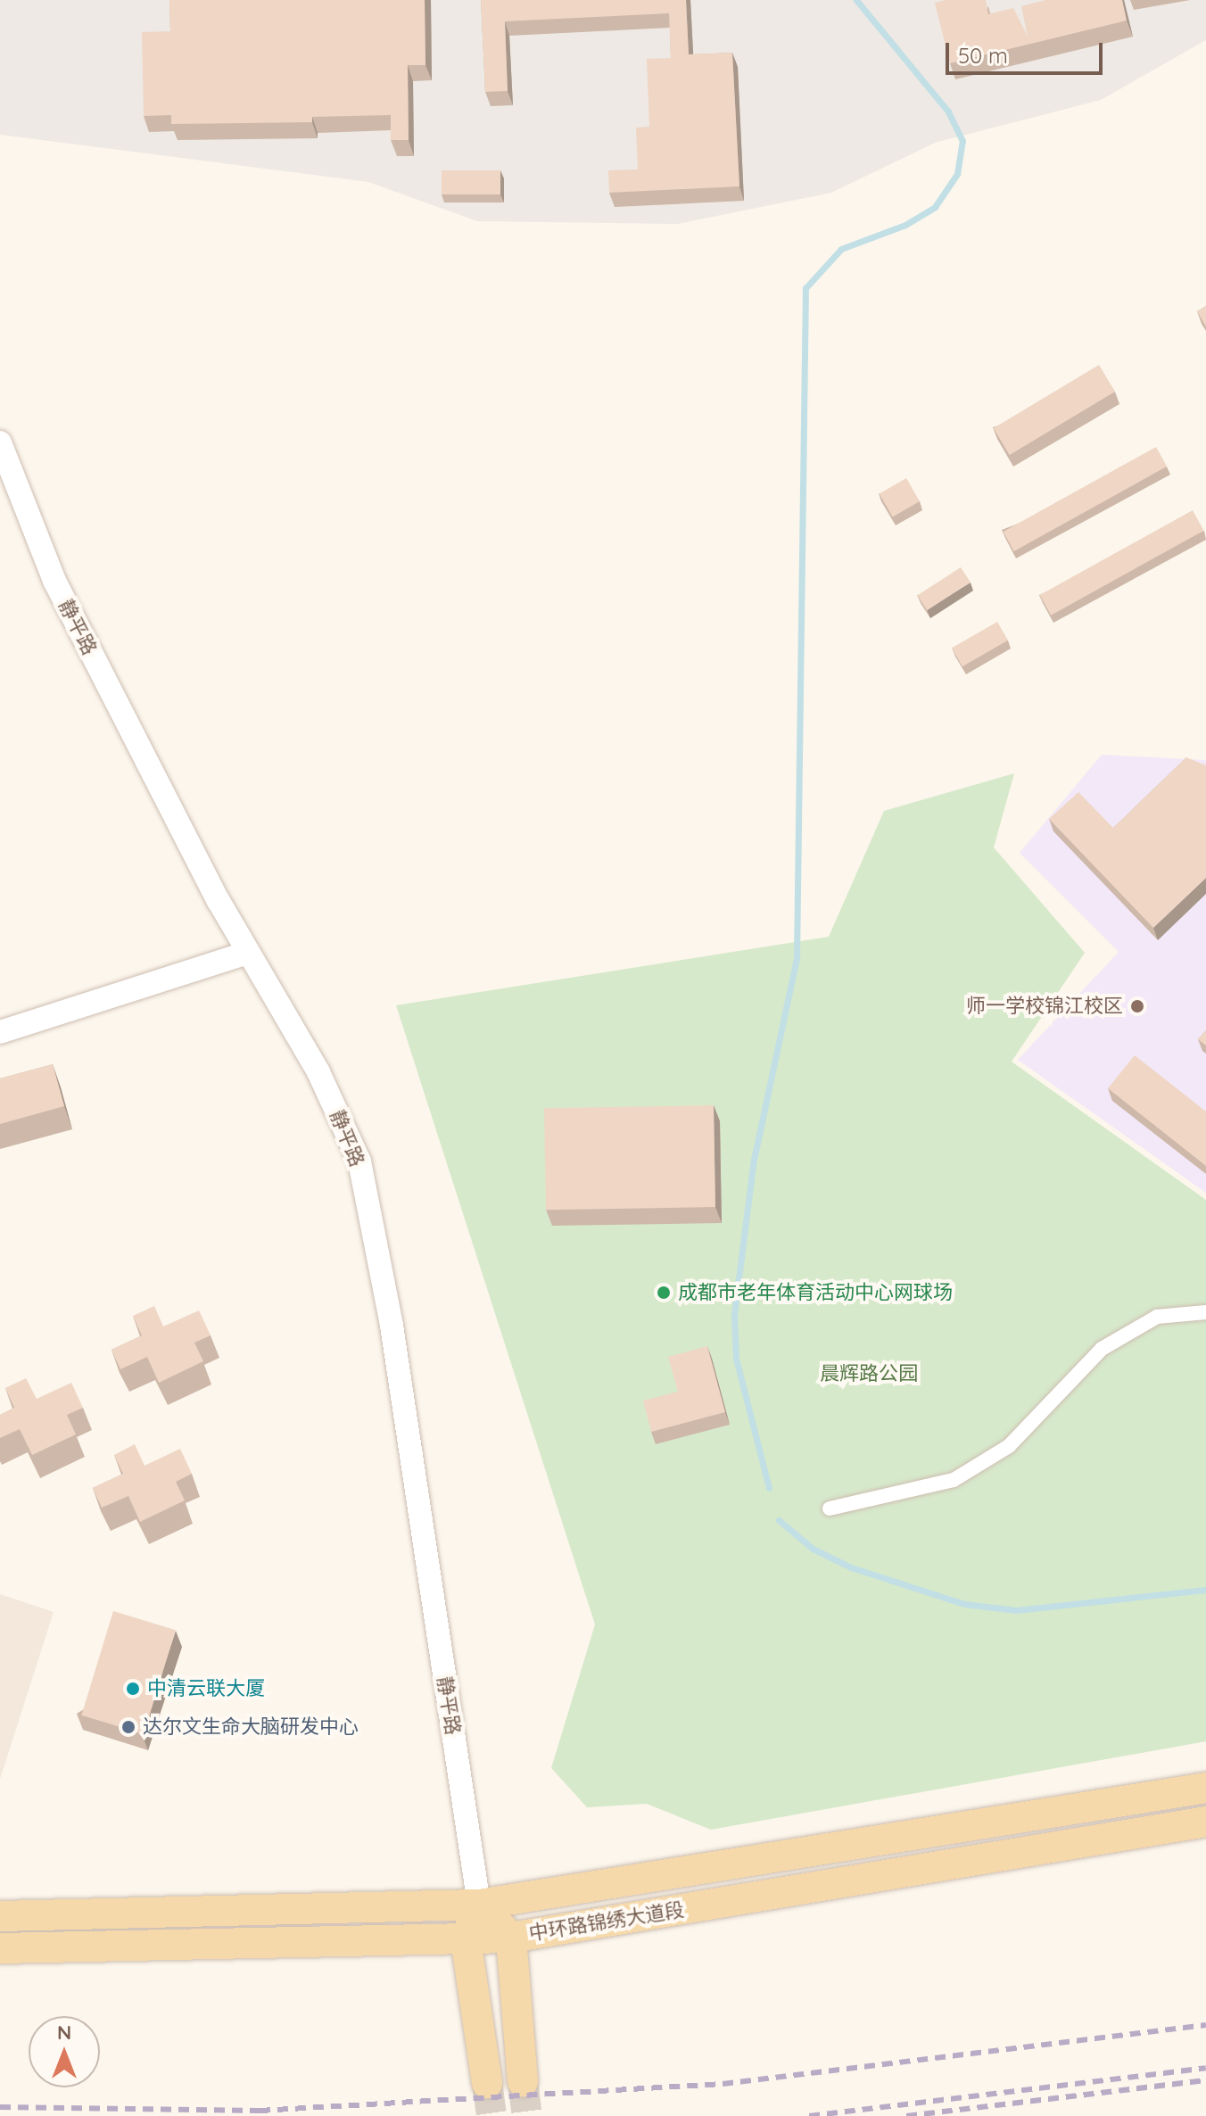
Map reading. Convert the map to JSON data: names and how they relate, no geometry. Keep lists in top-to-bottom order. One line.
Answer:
{"streets":{"main road":["中环路锦绣大道段"],"street":["静平路"]},"crossings":[["静平路","中环路锦绣大道段"]],"parks":["晨辉路公园"],"places":["师一学校锦江校区","成都市老年体育活动中心网球场","中清云联大厦","达尔文生命大脑研发中心"],"scale_bar":"50 m","north":"top"}
